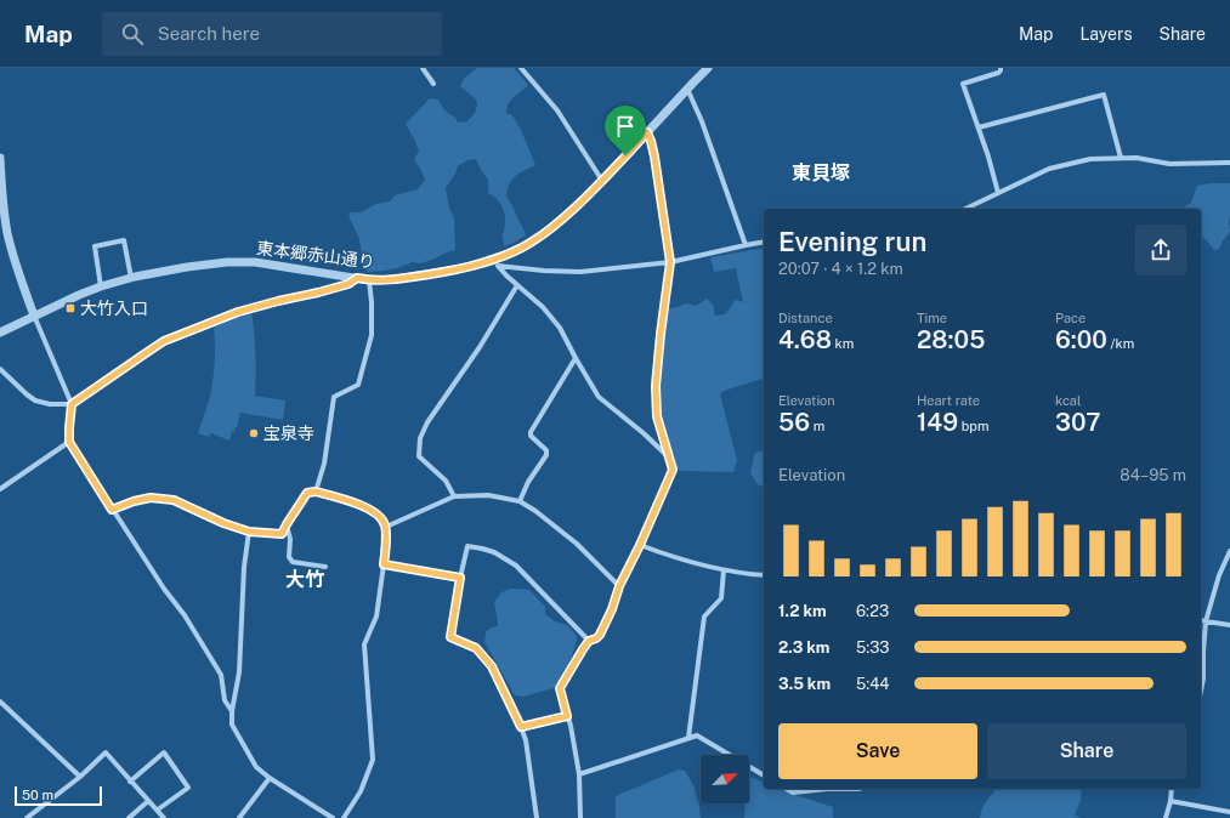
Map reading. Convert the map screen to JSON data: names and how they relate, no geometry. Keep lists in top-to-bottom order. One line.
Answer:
{"streets":{"street":["東本郷赤山通り"]},"districts":["東貝塚","大竹"],"places":{"transit":["大竹入口"],"other":["宝泉寺"]},"scale_bar":"50 m","north":"top right","page":{"header":"Map","search":"Search here","nav":["Map","Layers","Share"],"heading":["Evening run","20:07 · 4 × 1.2 km"],"stats":[["Distance","4.68 km"],["Time","28:05"],["Pace","6:00 /km"],["Elevation","56 m"],["Heart rate","149 bpm"],["kcal","307"]],"chart":["Elevation","84–95 m"],"list":[{"name":"1.2 km","note":"6:23"},{"name":"2.3 km","note":"5:33"},{"name":"3.5 km","note":"5:44"}],"buttons":["Save","Share"],"scale":"50 m"}}
